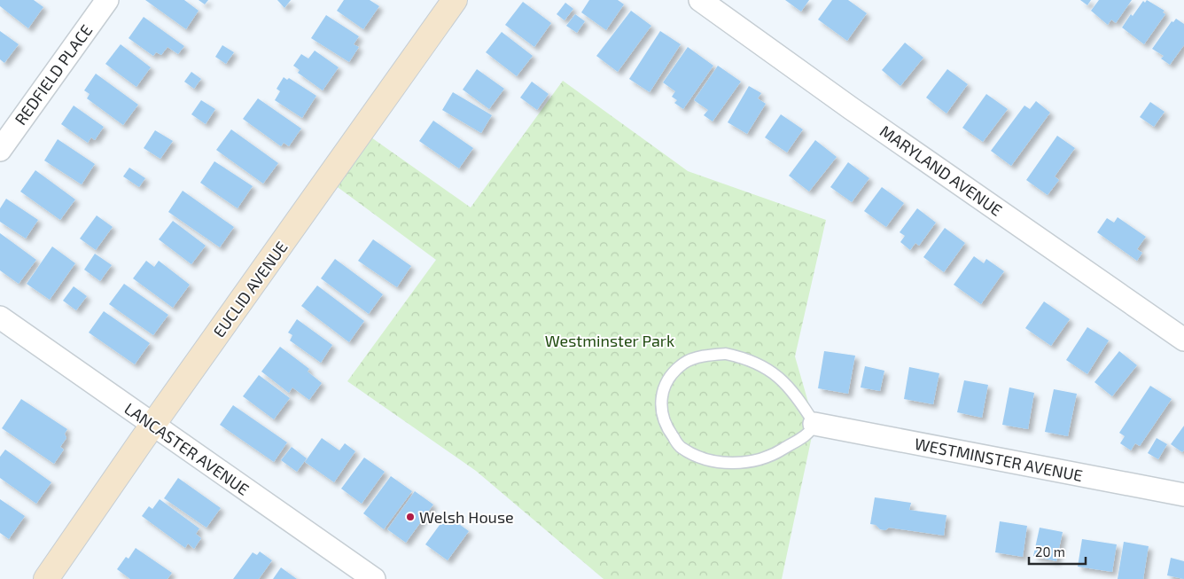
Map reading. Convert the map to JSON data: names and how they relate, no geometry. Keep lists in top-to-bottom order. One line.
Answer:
{"streets":{"street":["REDFIELD PLACE","MARYLAND AVENUE","EUCLID AVENUE","LANCASTER AVENUE","WESTMINSTER AVENUE"]},"crossings":[["EUCLID AVENUE","LANCASTER AVENUE"]],"parks":["Westminster Park"],"places":["Welsh House"],"scale_bar":"20 m"}
